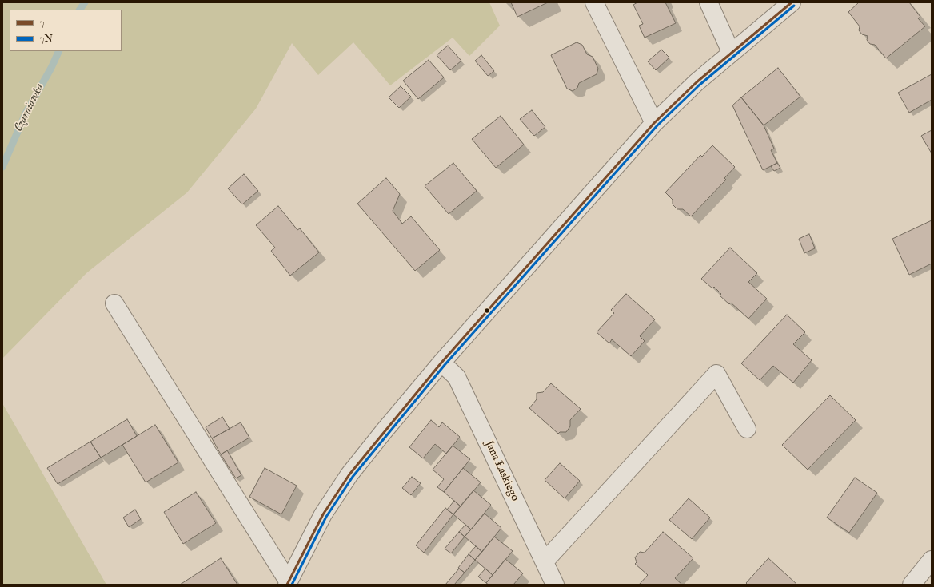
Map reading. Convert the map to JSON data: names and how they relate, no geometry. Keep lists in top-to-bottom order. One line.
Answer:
{"streets":{"street":["Jana Łaskiego"]},"water":["Czarniawka"],"lines":["transit line 7","transit line 7N"],"legend":["7","7N"]}
